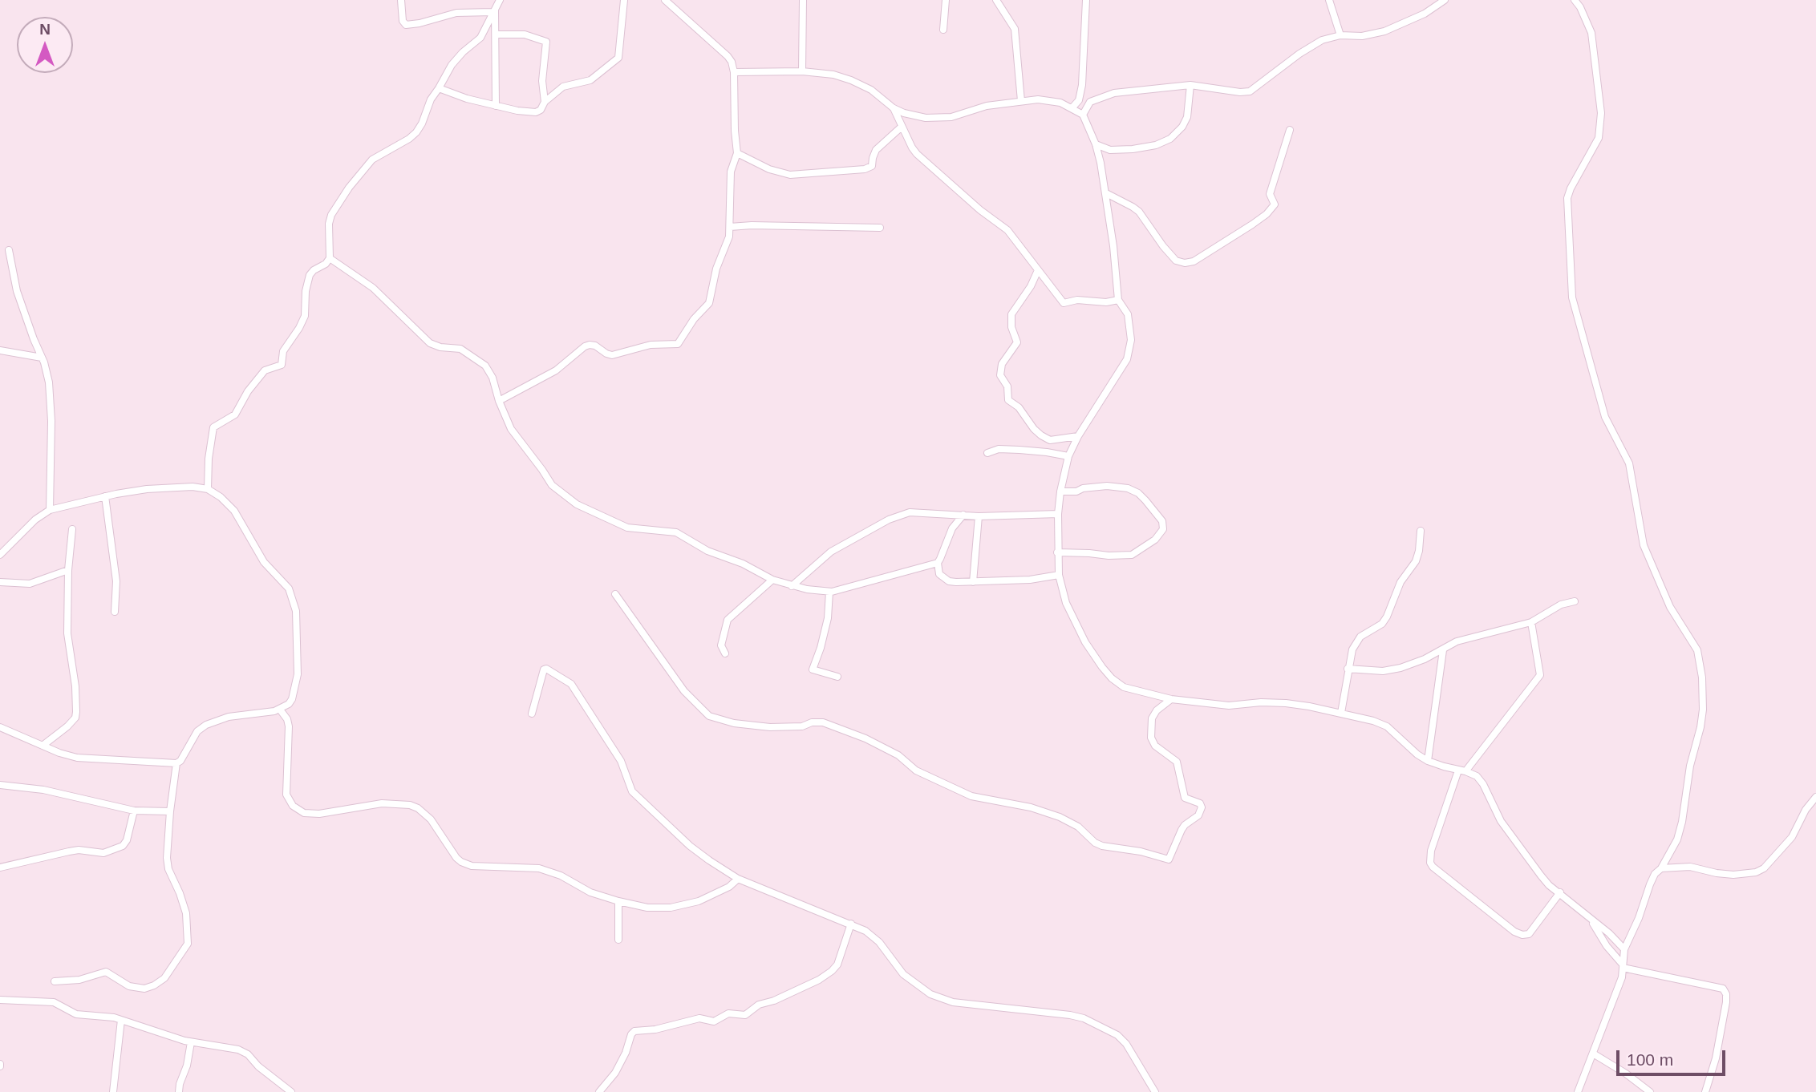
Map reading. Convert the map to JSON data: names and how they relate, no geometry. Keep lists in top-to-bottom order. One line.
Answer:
{"scale_bar":"100 m","north":"top"}
